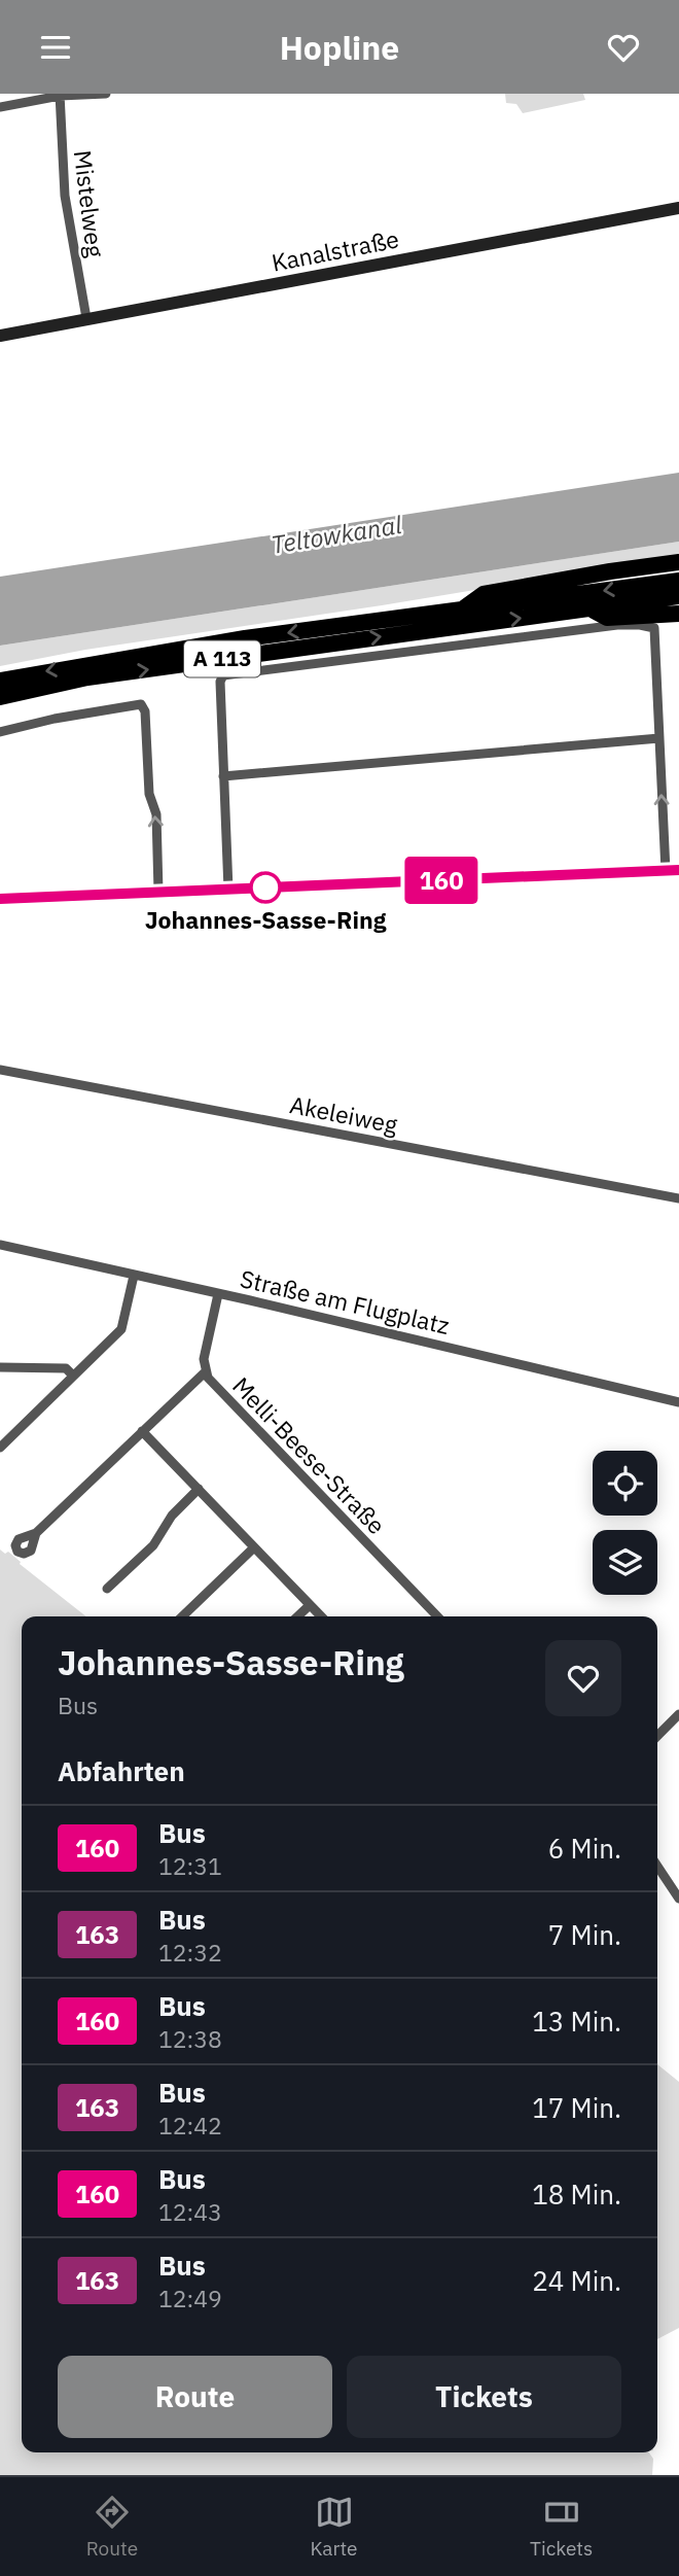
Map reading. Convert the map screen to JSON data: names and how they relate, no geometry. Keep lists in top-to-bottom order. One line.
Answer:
{"streets":{"highway":["A 113"],"street":["Mistelweg","Kanalstraße","Akeleiweg","Straße am Flugplatz","Melli-Beese-Straße"]},"crossings":[["Mistelweg","Kanalstraße"],["Straße am Flugplatz","Melli-Beese-Straße"]],"water":["Teltowkanal"],"places":["Johannes-Sasse-Ring"],"lines":["bus line 160"],"page":{"header":"Hopline","on_map":"160","heading":[["Johannes-Sasse-Ring","Bus"],"Abfahrten"],"list":[{"mark":"160","name":"Bus","note":"12:31","value":"6 Min."},{"mark":"163","name":"Bus","note":"12:32","value":"7 Min."},{"mark":"160","name":"Bus","note":"12:38","value":"13 Min."},{"mark":"163","name":"Bus","note":"12:42","value":"17 Min."},{"mark":"160","name":"Bus","note":"12:43","value":"18 Min."},{"mark":"163","name":"Bus","note":"12:49","value":"24 Min."}],"buttons":["Route","Tickets"],"tabs":["Route","Karte","Tickets"]}}
